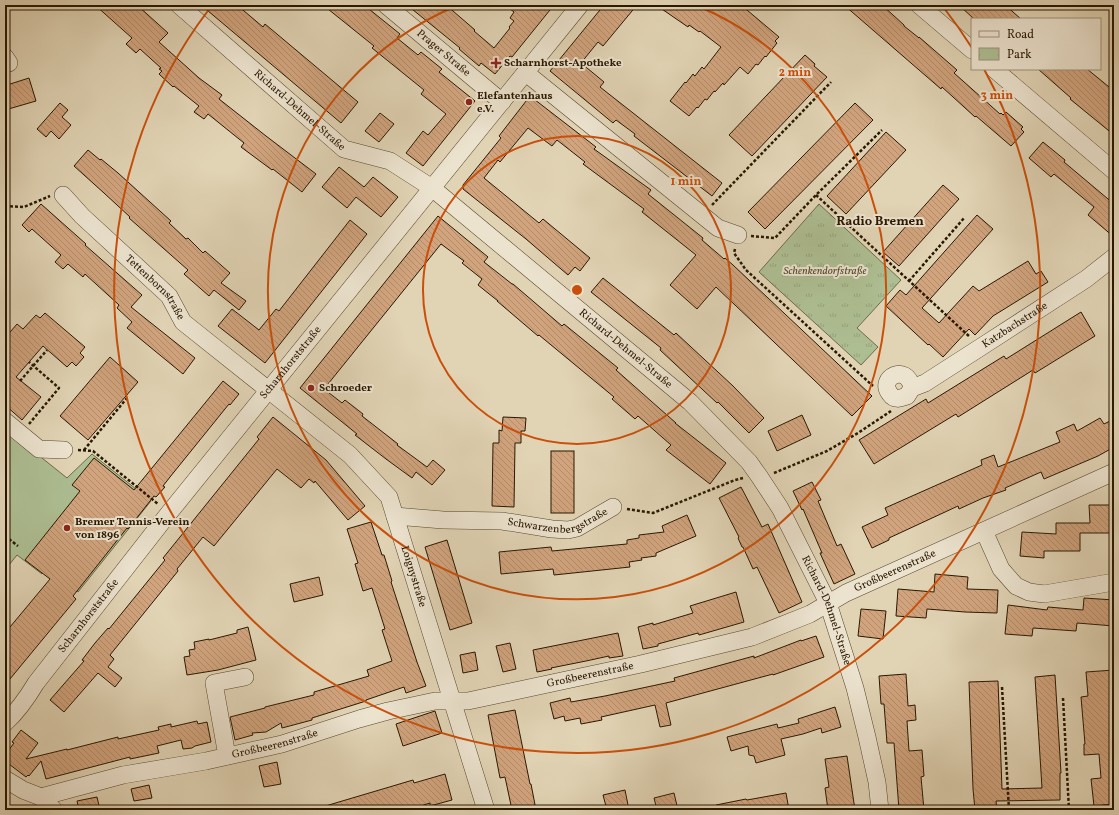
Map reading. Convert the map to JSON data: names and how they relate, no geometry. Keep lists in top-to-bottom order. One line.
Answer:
{"streets":{"street":["Prager Straße","Richard-Dehmel-Straße","Tettenbornstraße","Katzbachstraße","Scharnhorststraße","Schwarzenbergstraße","Großbeerenstraße","Loignystraße"]},"crossings":[["Prager Straße","Scharnhorststraße"],["Richard-Dehmel-Straße","Scharnhorststraße"],["Richard-Dehmel-Straße","Schwarzenbergstraße"],["Richard-Dehmel-Straße","Großbeerenstraße"],["Tettenbornstraße","Scharnhorststraße"],["Tettenbornstraße","Loignystraße"],["Scharnhorststraße","Loignystraße"],["Schwarzenbergstraße","Loignystraße"],["Großbeerenstraße","Loignystraße"]],"districts":["Radio Bremen"],"parks":["Schenkendorfstraße"],"places":{"health":["Scharnhorst-Apotheke"],"other":["Elefantenhaus e.V.","Schroeder","Bremer Tennis-Verein von 1896"]},"legend":["Road","Park"],"rings":["2 min","3 min","1 min"]}
